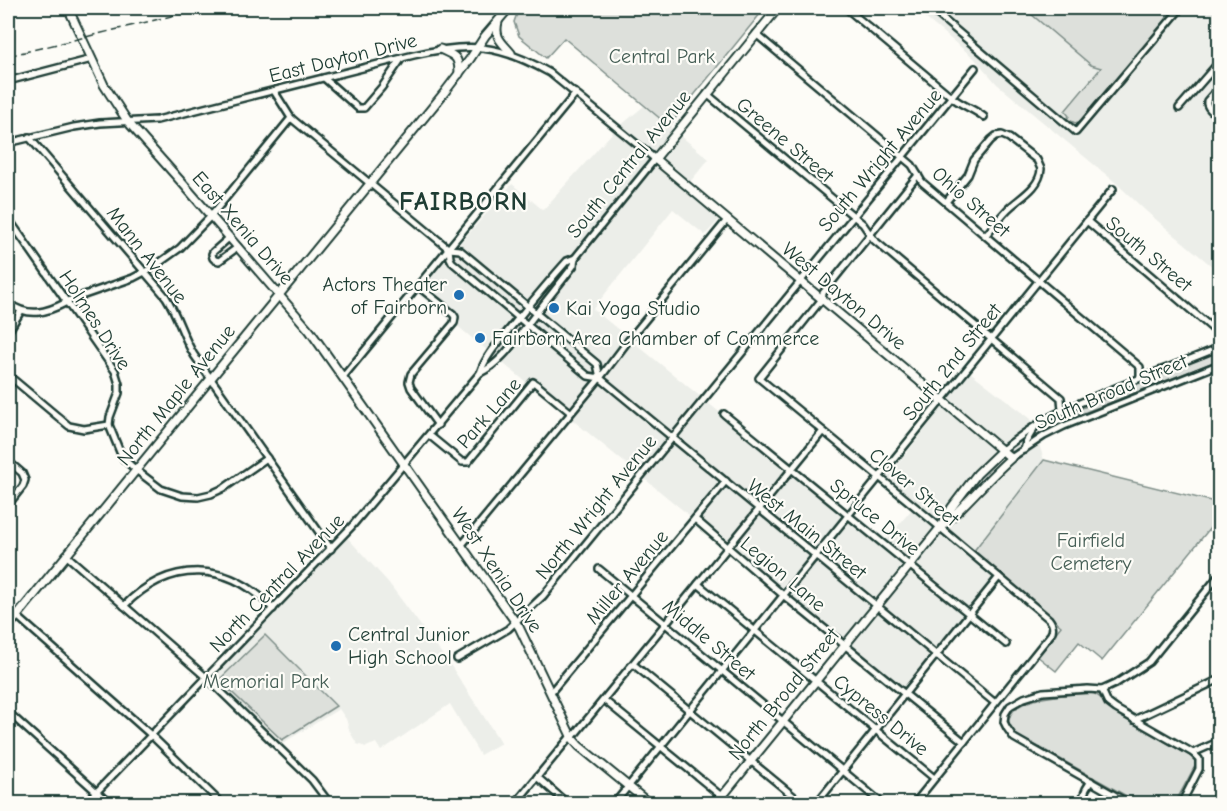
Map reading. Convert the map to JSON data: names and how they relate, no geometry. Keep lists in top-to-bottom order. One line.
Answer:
{"streets":{"main road":["South Central Avenue","East Xenia Drive","West Dayton Drive","South Broad Street","North Maple Avenue","West Xenia Drive","North Broad Street"],"street":["East Dayton Drive","Greene Street","South Wright Avenue","Ohio Street","South Street","Mann Avenue","Holmes Drive","South 2nd Street","Park Lane","Clover Street","North Wright Avenue","Spruce Drive","West Main Street","Legion Lane","Miller Avenue","North Central Avenue","Middle Street","Cypress Drive"]},"crossings":[["East Dayton Drive","South Central Avenue"],["East Dayton Drive","East Xenia Drive"],["East Dayton Drive","Mann Avenue"],["East Dayton Drive","West Dayton Drive"],["East Dayton Drive","North Maple Avenue"],["Greene Street","South Wright Avenue"],["Greene Street","South Central Avenue"],["Greene Street","South 2nd Street"],["Greene Street","South Broad Street"],["South Wright Avenue","Ohio Street"],["South Wright Avenue","West Dayton Drive"],["South Wright Avenue","North Wright Avenue"],["South Wright Avenue","West Main Street"],["South Central Avenue","Ohio Street"],["South Central Avenue","West Dayton Drive"],["South Central Avenue","West Main Street"],["South Central Avenue","North Central Avenue"],["Ohio Street","South 2nd Street"],["Ohio Street","South Broad Street"],["East Xenia Drive","North Maple Avenue"],["East Xenia Drive","West Xenia Drive"],["East Xenia Drive","North Central Avenue"],["South Street","South 2nd Street"],["Mann Avenue","North Maple Avenue"],["Mann Avenue","North Central Avenue"],["West Dayton Drive","South 2nd Street"],["West Dayton Drive","South Broad Street"],["West Dayton Drive","Clover Street"],["South 2nd Street","Clover Street"],["South 2nd Street","Spruce Drive"],["South 2nd Street","West Main Street"],["South 2nd Street","West Xenia Drive"],["South 2nd Street","Legion Lane"],["South 2nd Street","Middle Street"],["South 2nd Street","Cypress Drive"],["South Broad Street","Clover Street"],["South Broad Street","Spruce Drive"],["South Broad Street","West Main Street"],["South Broad Street","North Broad Street"],["Park Lane","North Central Avenue"],["Clover Street","West Main Street"],["North Wright Avenue","West Main Street"],["North Wright Avenue","West Xenia Drive"],["West Main Street","Miller Avenue"],["West Main Street","North Central Avenue"],["West Main Street","North Broad Street"],["West Xenia Drive","Miller Avenue"],["West Xenia Drive","North Central Avenue"],["Legion Lane","Miller Avenue"],["Legion Lane","North Broad Street"],["Miller Avenue","Middle Street"],["Middle Street","North Broad Street"],["North Broad Street","Cypress Drive"]],"districts":["FAIRBORN"],"parks":["Central Park","Fairfield Cemetery","Memorial Park"],"places":["Actors Theater of Fairborn","Kai Yoga Studio","Fairborn Area Chamber of Commerce","Central Junior High School"]}
